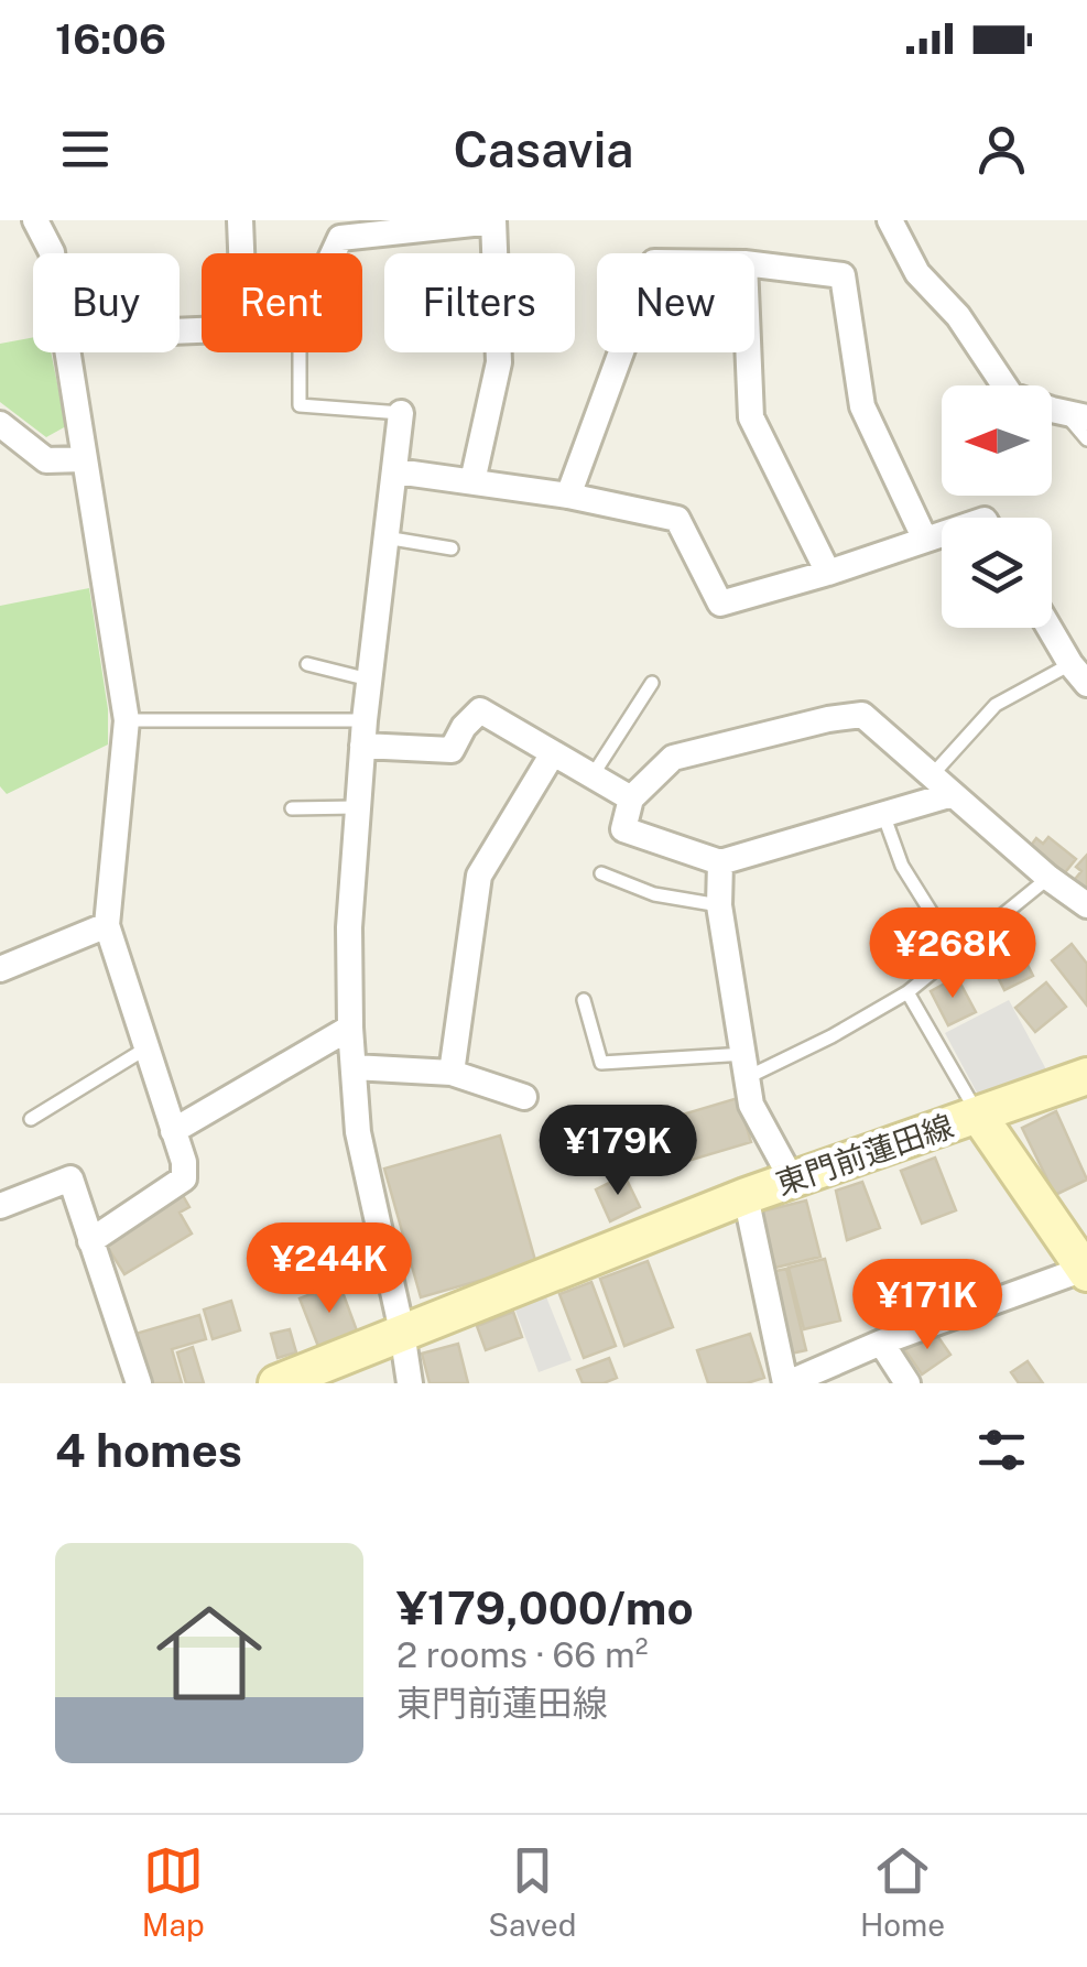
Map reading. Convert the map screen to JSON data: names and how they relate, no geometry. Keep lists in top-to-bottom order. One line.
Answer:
{"streets":{"main road":["東門前蓮田線"]},"north":"left","page":{"status":"16:06","header":"Casavia","chip":["Buy","Rent","Filters","New"],"price":["¥268K","¥179K","¥244K","¥171K"],"heading":"4 homes","list":[{"name":"¥179,000/mo","note":"2 rooms · 66 m² · 東門前蓮田線"}],"tabs":["Map","Saved","Home"]}}
